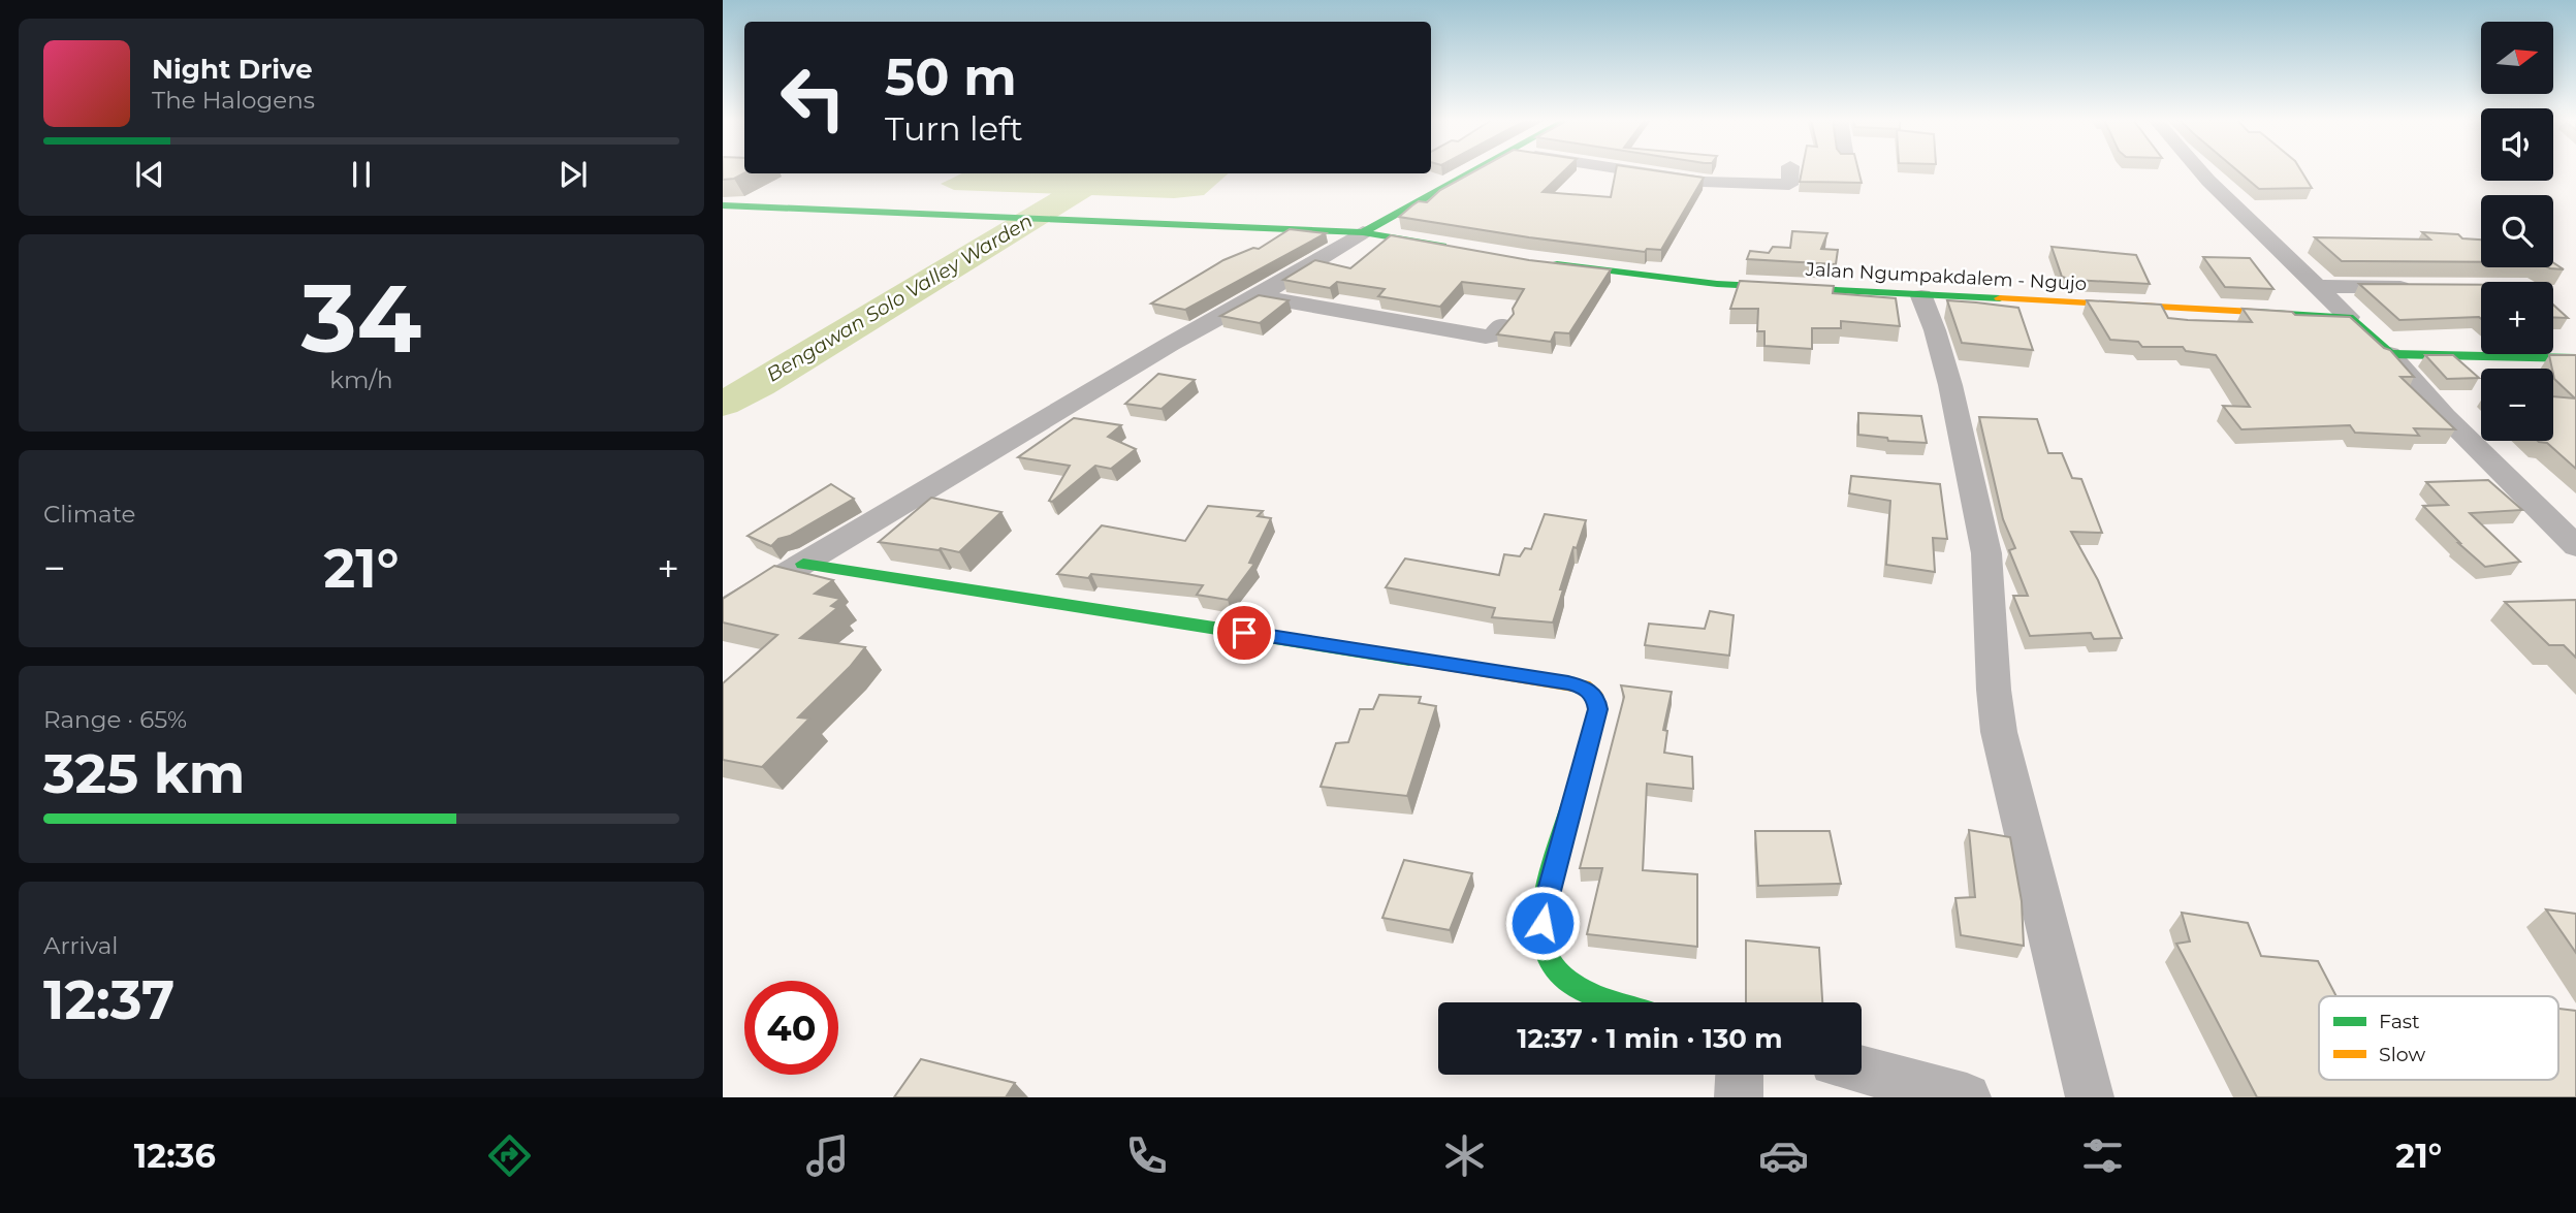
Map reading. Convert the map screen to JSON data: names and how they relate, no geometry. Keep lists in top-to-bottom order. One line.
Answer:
{"streets":{"street":["Jalan Ngumpakdalem - Ngujo"]},"water":["Bengawan Solo Valley Warden"],"legend":["Fast","Slow"],"north":"right","page":{"map_buttons":["+","−"],"turn":["50 m","Turn left"],"song":["Night Drive","The Halogens"],"tile":[["34","km/h"],"Climate",["Range · 65%","325 km"],["Arrival","12:37"]],"heat":["−","21°","+"],"limit":"40","trip":"12:37 · 1 min · 130 m","tabs":["12:36","21°"]}}
